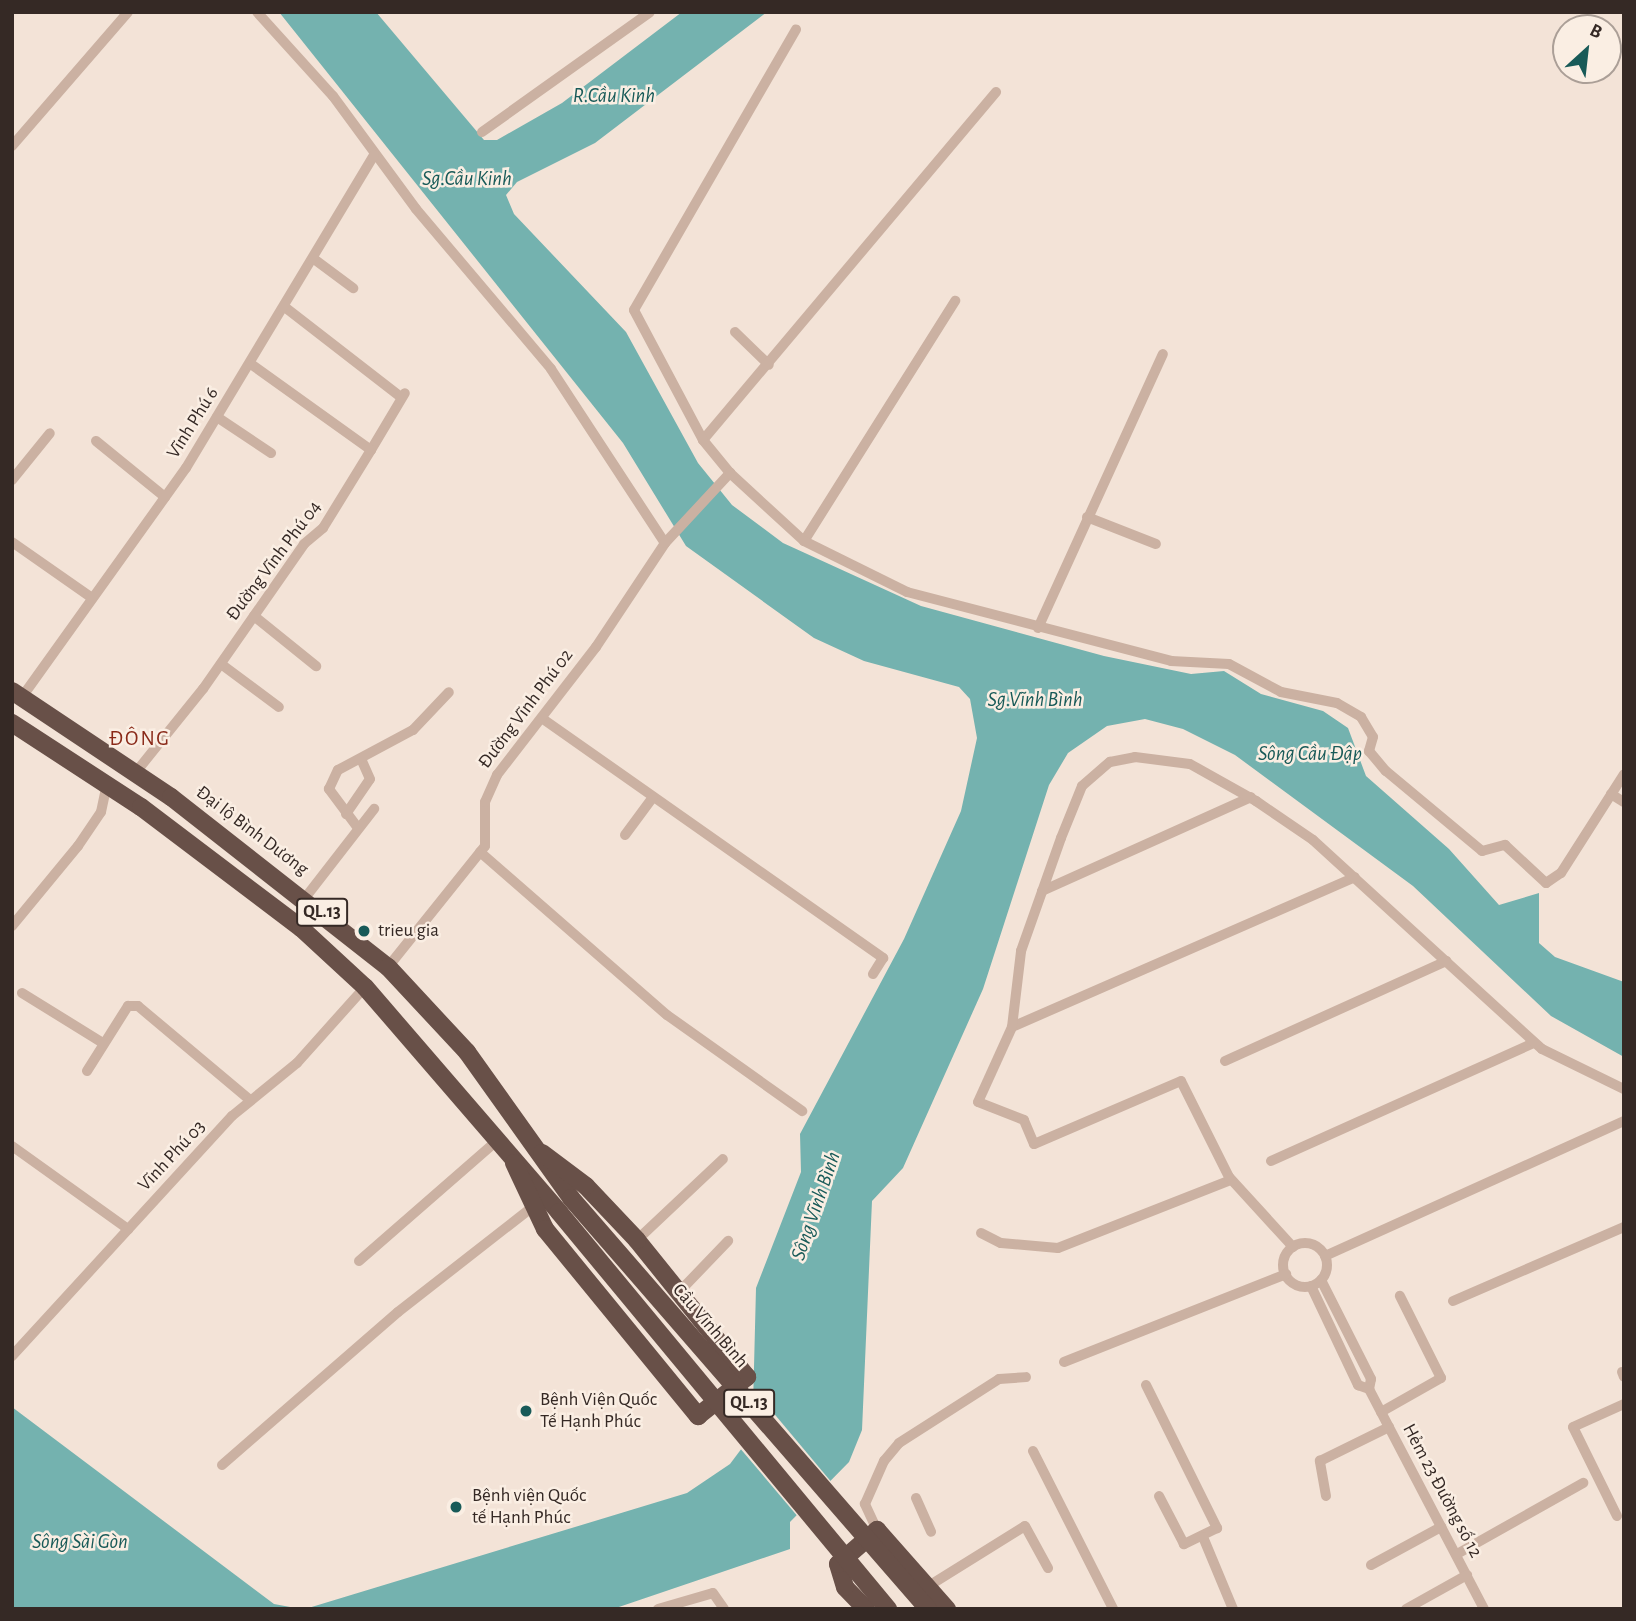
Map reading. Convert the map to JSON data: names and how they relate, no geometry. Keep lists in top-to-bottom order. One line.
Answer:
{"streets":{"highway":["Đại lộ Bình Dương","QL.13","Cầu Vĩnh Bình"],"street":["Vĩnh Phú 6","Đường Vĩnh Phú 04","Đường Vĩnh Phú 02","Vĩnh Phú 03","Hẻm 23 Đường số 12"]},"crossings":[["Vĩnh Phú 6","Đường Vĩnh Phú 04"],["Vĩnh Phú 6","Đại lộ Bình Dương"],["Đường Vĩnh Phú 04","Đại lộ Bình Dương"],["Đường Vĩnh Phú 02","Đại lộ Bình Dương"],["Đại lộ Bình Dương","QL.13"],["Đại lộ Bình Dương","Cầu Vĩnh Bình"],["QL.13","Vĩnh Phú 03"],["QL.13","Cầu Vĩnh Bình"]],"districts":["ĐÔNG"],"water":["R.Cầu Kinh","Sg.Cầu Kinh","Sg.Vĩnh Bình","Sông Cầu Đập","Sông Vĩnh Bình","Sông Sài Gòn"],"places":["trieu gia","Bệnh Viện Quốc Tế Hạnh Phúc","Bệnh viện Quốc tế Hạnh Phúc"],"north":"top right"}
